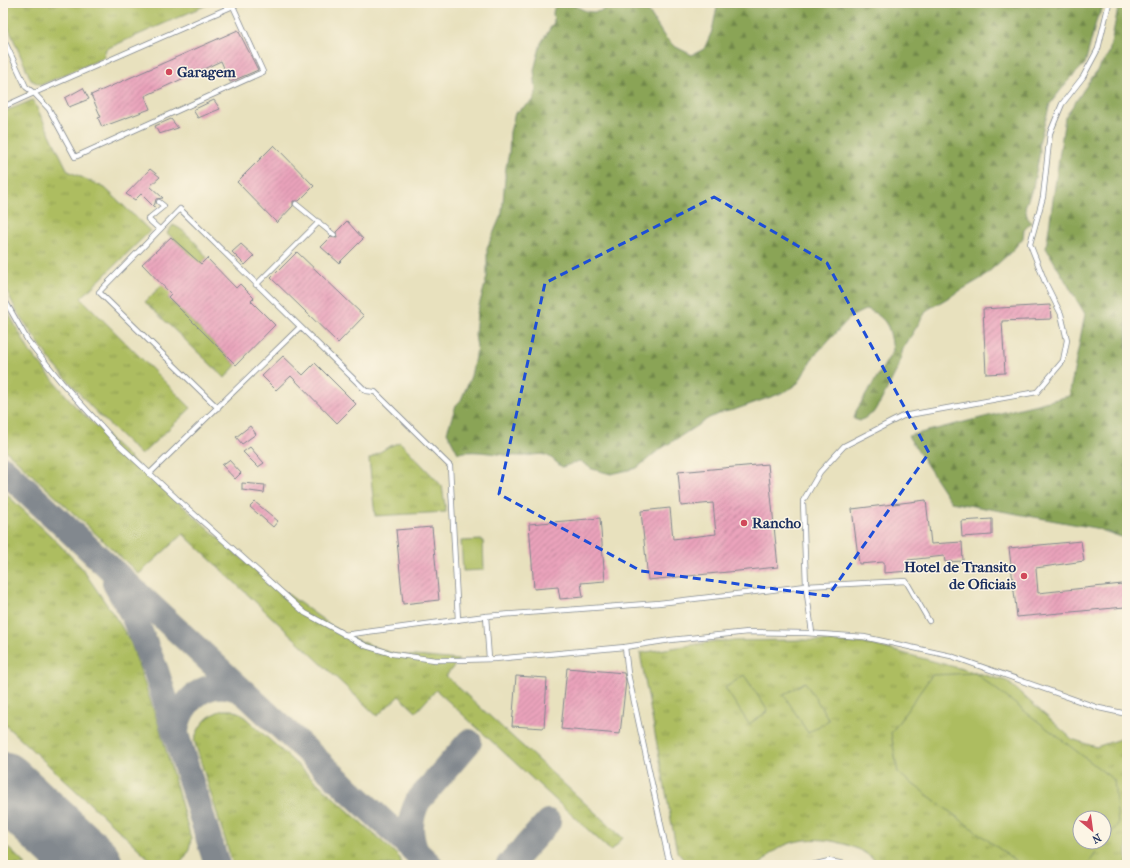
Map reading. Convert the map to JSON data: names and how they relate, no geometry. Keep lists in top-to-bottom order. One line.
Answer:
{"places":["Garagem","Rancho","Hotel de Transito de Oficiais"],"north":"bottom right"}
